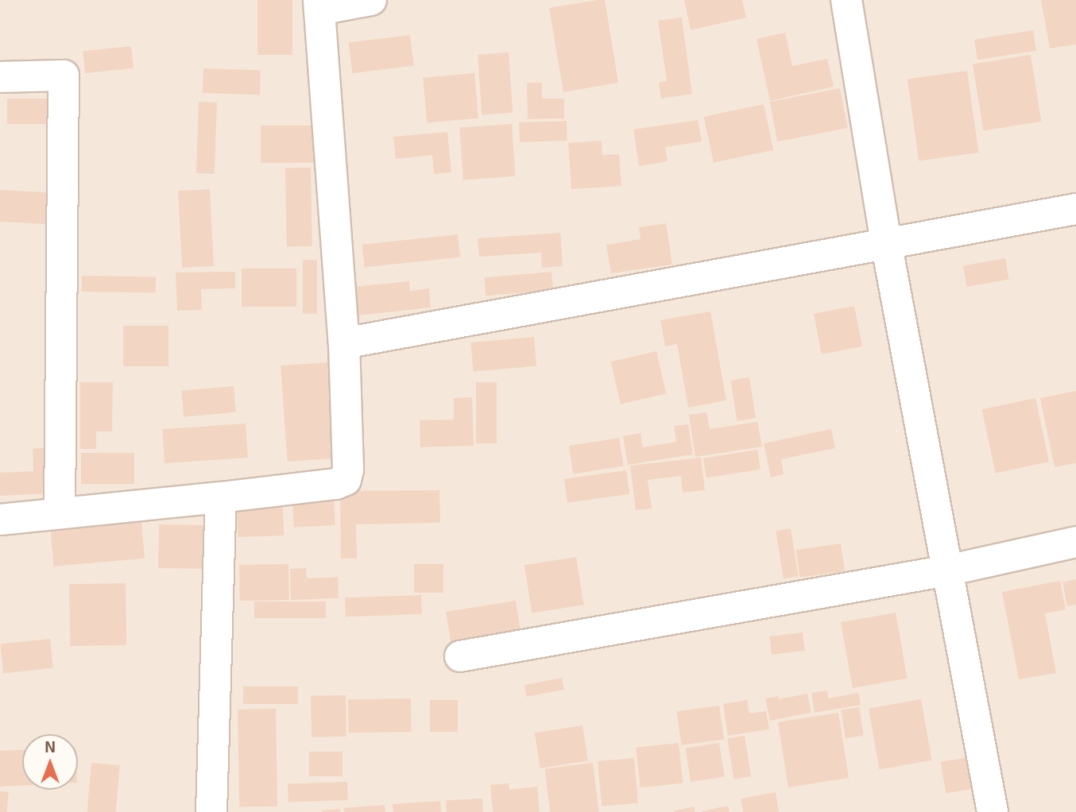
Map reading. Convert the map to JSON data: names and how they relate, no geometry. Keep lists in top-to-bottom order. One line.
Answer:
{"north":"top"}
